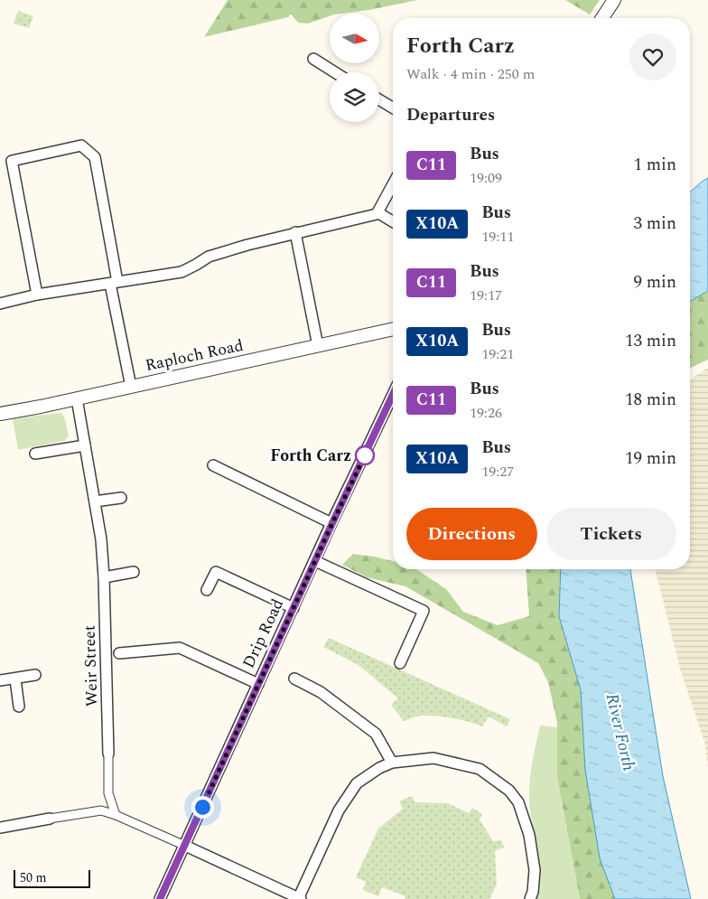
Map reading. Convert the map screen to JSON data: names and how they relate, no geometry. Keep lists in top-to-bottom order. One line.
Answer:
{"streets":{"street":["Raploch Road","Drip Road","Weir Street"]},"crossings":[["Raploch Road","Weir Street"]],"water":["River Forth"],"places":["Forth Carz"],"lines":["bus line C11"],"scale_bar":"50 m","north":"right","page":{"heading":[["Forth Carz","Walk · 4 min · 250 m"],"Departures"],"list":[{"mark":"C11","name":"Bus","note":"19:09","value":"1 min"},{"mark":"X10A","name":"Bus","note":"19:11","value":"3 min"},{"mark":"C11","name":"Bus","note":"19:17","value":"9 min"},{"mark":"X10A","name":"Bus","note":"19:21","value":"13 min"},{"mark":"C11","name":"Bus","note":"19:26","value":"18 min"},{"mark":"X10A","name":"Bus","note":"19:27","value":"19 min"}],"buttons":["Directions","Tickets"],"scale":"50 m"}}
